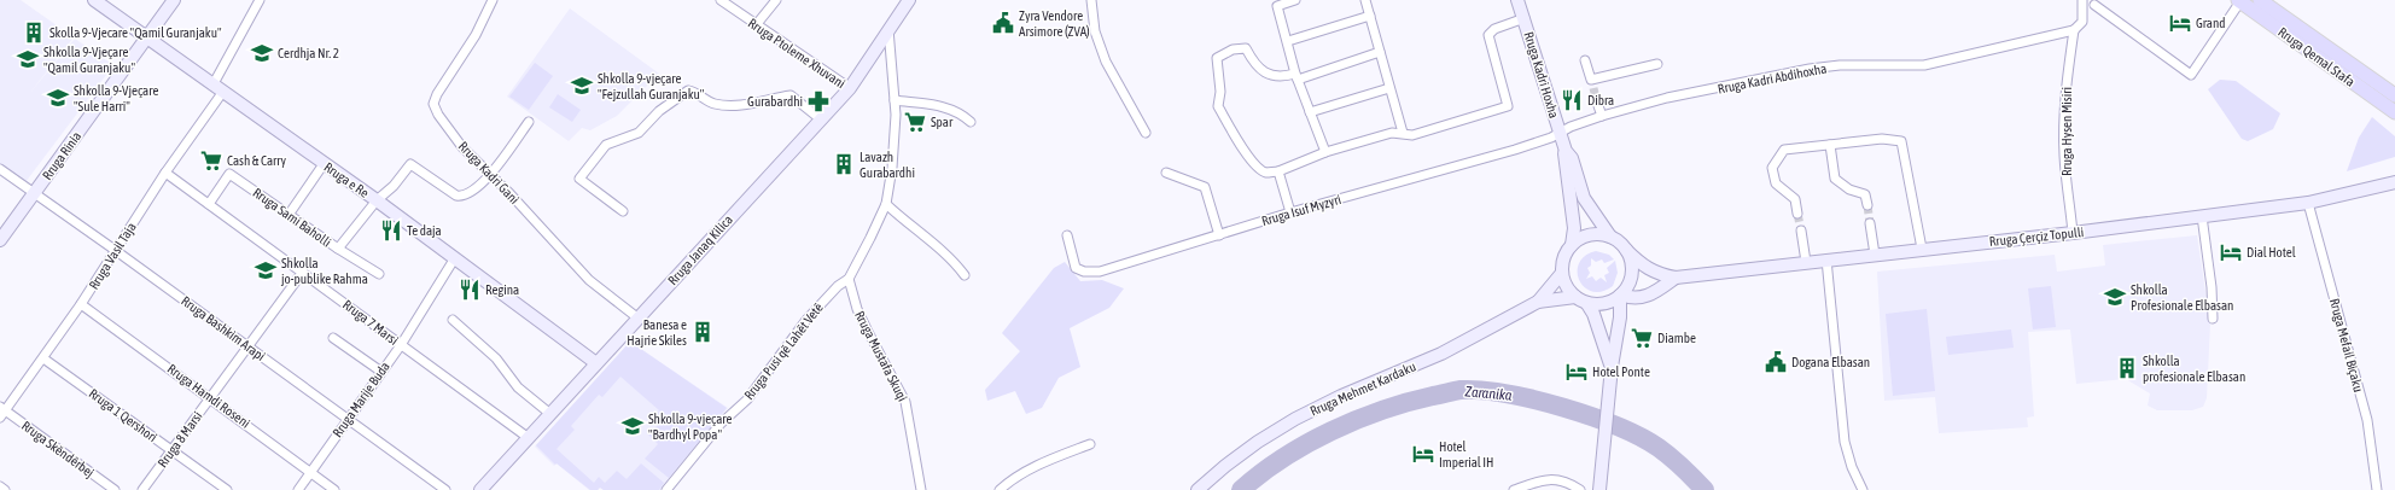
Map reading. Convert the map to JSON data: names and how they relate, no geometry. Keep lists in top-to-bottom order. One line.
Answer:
{"streets":{"main road":["Rruga Qemal Stafa","Rruga Kadri Hoxha","Rruga Rinia","Rruga e Re","Rruga Çerçiz Topulli","Rruga Janaq Kilica","Rruga Mehmet Kardaku"],"street":["Rruga Ptoleme Xhuvani","Rruga Kadri Abdihoxha","Rruga Hysen Misiri","Rruga Kadri Gani","Rruga Isuf Myzyri","Rruga Sami Baholli","Rruga Vasil Taja","Rruga 7 Marsi","Rruga Bashkim Arapi","Rruga Mefail Biçaku","Rruga Pusi që Lahët Vetë","Rruga Mustafa Skuqi","Rruga Hamdi Roseni","Rruga Marije Buda","Rruga 1 Qershori","Rruga 8 Marsi","Rruga Skëndërbej"]},"crossings":[["Rruga Ptoleme Xhuvani","Rruga Janaq Kilica"],["Rruga Kadri Hoxha","Rruga Kadri Abdihoxha"],["Rruga Kadri Hoxha","Rruga Isuf Myzyri"],["Rruga Kadri Hoxha","Rruga Mehmet Kardaku"],["Rruga Kadri Abdihoxha","Rruga Hysen Misiri"],["Rruga Kadri Abdihoxha","Rruga Isuf Myzyri"],["Rruga Hysen Misiri","Rruga Çerçiz Topulli"],["Rruga Rinia","Rruga e Re"],["Rruga Rinia","Rruga Bashkim Arapi"],["Rruga Kadri Gani","Rruga Janaq Kilica"],["Rruga e Re","Rruga Janaq Kilica"],["Rruga e Re","Rruga Vasil Taja"],["Rruga e Re","Rruga Marije Buda"],["Rruga Sami Baholli","Rruga 7 Marsi"],["Rruga Çerçiz Topulli","Rruga Mefail Biçaku"],["Rruga Janaq Kilica","Rruga 7 Marsi"],["Rruga Janaq Kilica","Rruga Pusi që Lahët Vetë"],["Rruga Vasil Taja","Rruga 7 Marsi"],["Rruga Vasil Taja","Rruga Bashkim Arapi"],["Rruga Vasil Taja","Rruga Hamdi Roseni"],["Rruga Vasil Taja","Rruga 1 Qershori"],["Rruga Vasil Taja","Rruga Skëndërbej"],["Rruga 7 Marsi","Rruga Marije Buda"],["Rruga 7 Marsi","Rruga 8 Marsi"],["Rruga Bashkim Arapi","Rruga Marije Buda"],["Rruga Bashkim Arapi","Rruga 8 Marsi"],["Rruga Pusi që Lahët Vetë","Rruga Mustafa Skuqi"],["Rruga Hamdi Roseni","Rruga Marije Buda"],["Rruga Hamdi Roseni","Rruga 8 Marsi"],["Rruga 1 Qershori","Rruga 8 Marsi"]],"water":["Zaranika"],"places":{"public building":["Zyra Vendore Arsimore (ZVA)","Dogana Elbasan"],"hotel":["Grand","Dial Hotel","Hotel Ponte","Hotel Imperial IH"],"building":["Skolla 9-Vjecare \"Qamil Guranjaku\"","Lavazh Gurabardhi","Banesa e Hajrie Skiles","Shkolla profesionale Elbasan"],"school or university":["Cerdhja Nr. 2","Shkolla 9-Vjeçare \"Qamil Guranjaku\"","Shkolla 9-vjeçare \"Fejzullah Guranjaku\"","Shkolla 9-Vjeçare \"Sule Harri\"","Shkolla jo-publike Rahma","Shkolla Profesionale Elbasan","Shkolla 9-vjeçare \"Bardhyl Popa\""],"restaurant":["Dibra","Te daja","Regina"],"pharmacy":["Gurabardhi"],"supermarket":["Spar","Cash & Carry","Diambe"]}}
